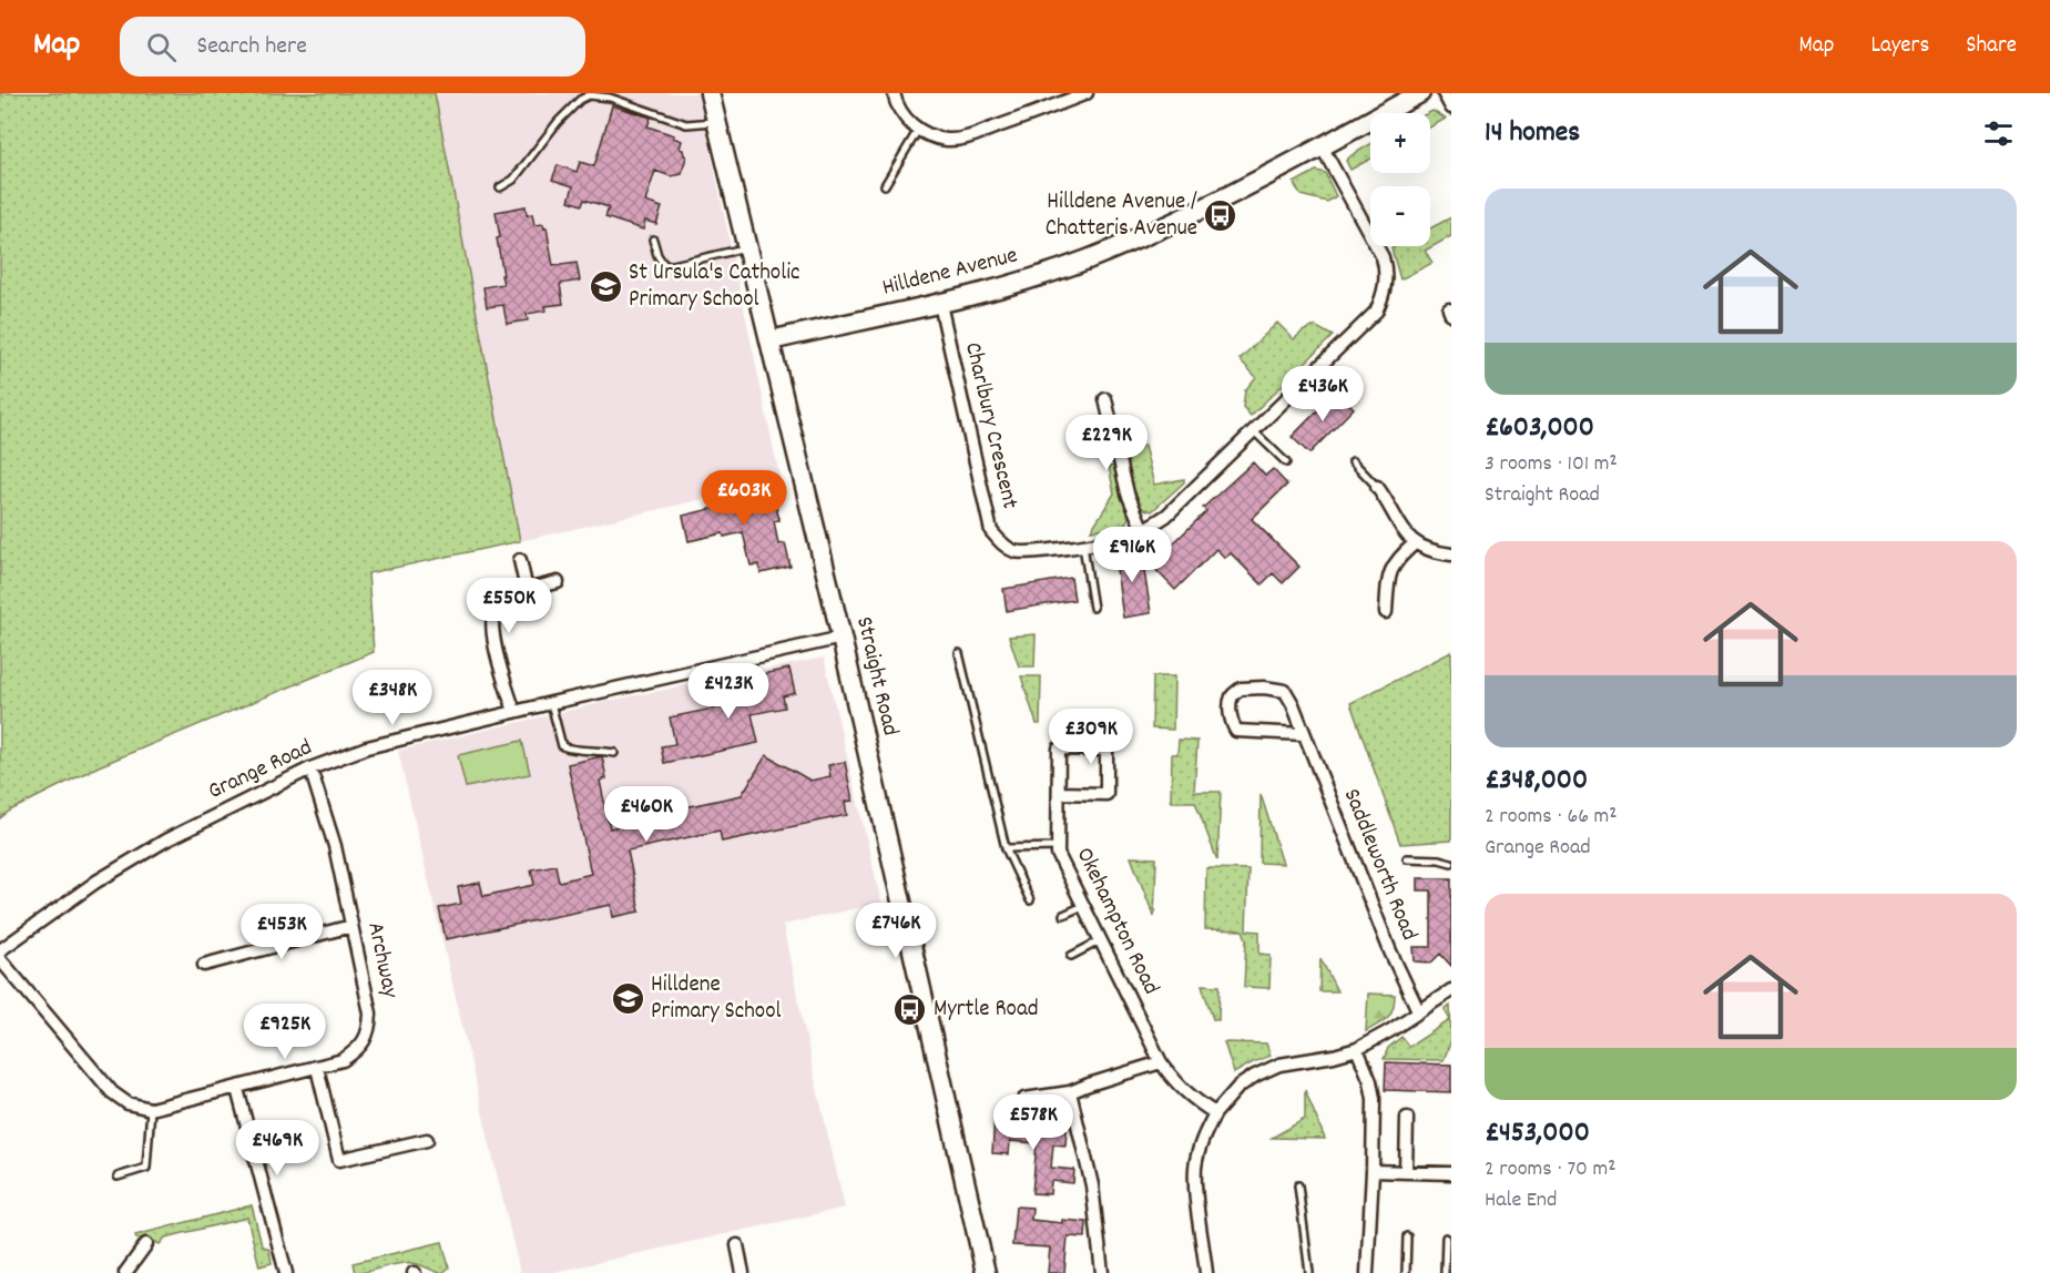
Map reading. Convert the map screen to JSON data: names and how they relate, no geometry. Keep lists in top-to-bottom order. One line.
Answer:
{"streets":{"street":["Hilldene Avenue","Charlbury Crescent","Straight Road","Grange Road","Saddleworth Road","Okehampton Road","Archway"]},"crossings":[["Hilldene Avenue","Charlbury Crescent"],["Hilldene Avenue","Straight Road"],["Straight Road","Grange Road"],["Grange Road","Archway"]],"places":{"bus stop":["Hilldene Avenue / Chatteris Avenue","Myrtle Road"],"school or university":["St Ursula's Catholic Primary School","Hilldene Primary School"]},"page":{"header":"Map","search":"Search here","nav":["Map","Layers","Share"],"heading":"14 homes","map_buttons":["+","−"],"list":[{"name":"£603,000","note":"3 rooms · 101 m² · Straight Road"},{"name":"£348,000","note":"2 rooms · 66 m² · Grange Road"},{"name":"£453,000","note":"2 rooms · 70 m² · Hale End"}],"price":["£436K","£229K","£603K","£916K","£550K","£423K","£348K","£309K","£460K","£746K","£453K","£925K","£578K","£469K"]}}
